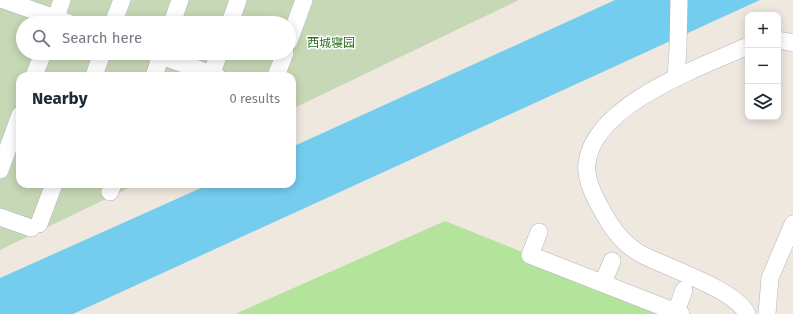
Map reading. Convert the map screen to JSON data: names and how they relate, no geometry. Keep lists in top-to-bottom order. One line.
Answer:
{"parks":["西城寝园"],"page":{"map_buttons":["+","−"],"search":"Search here","heading":["Nearby","0 results"]}}
